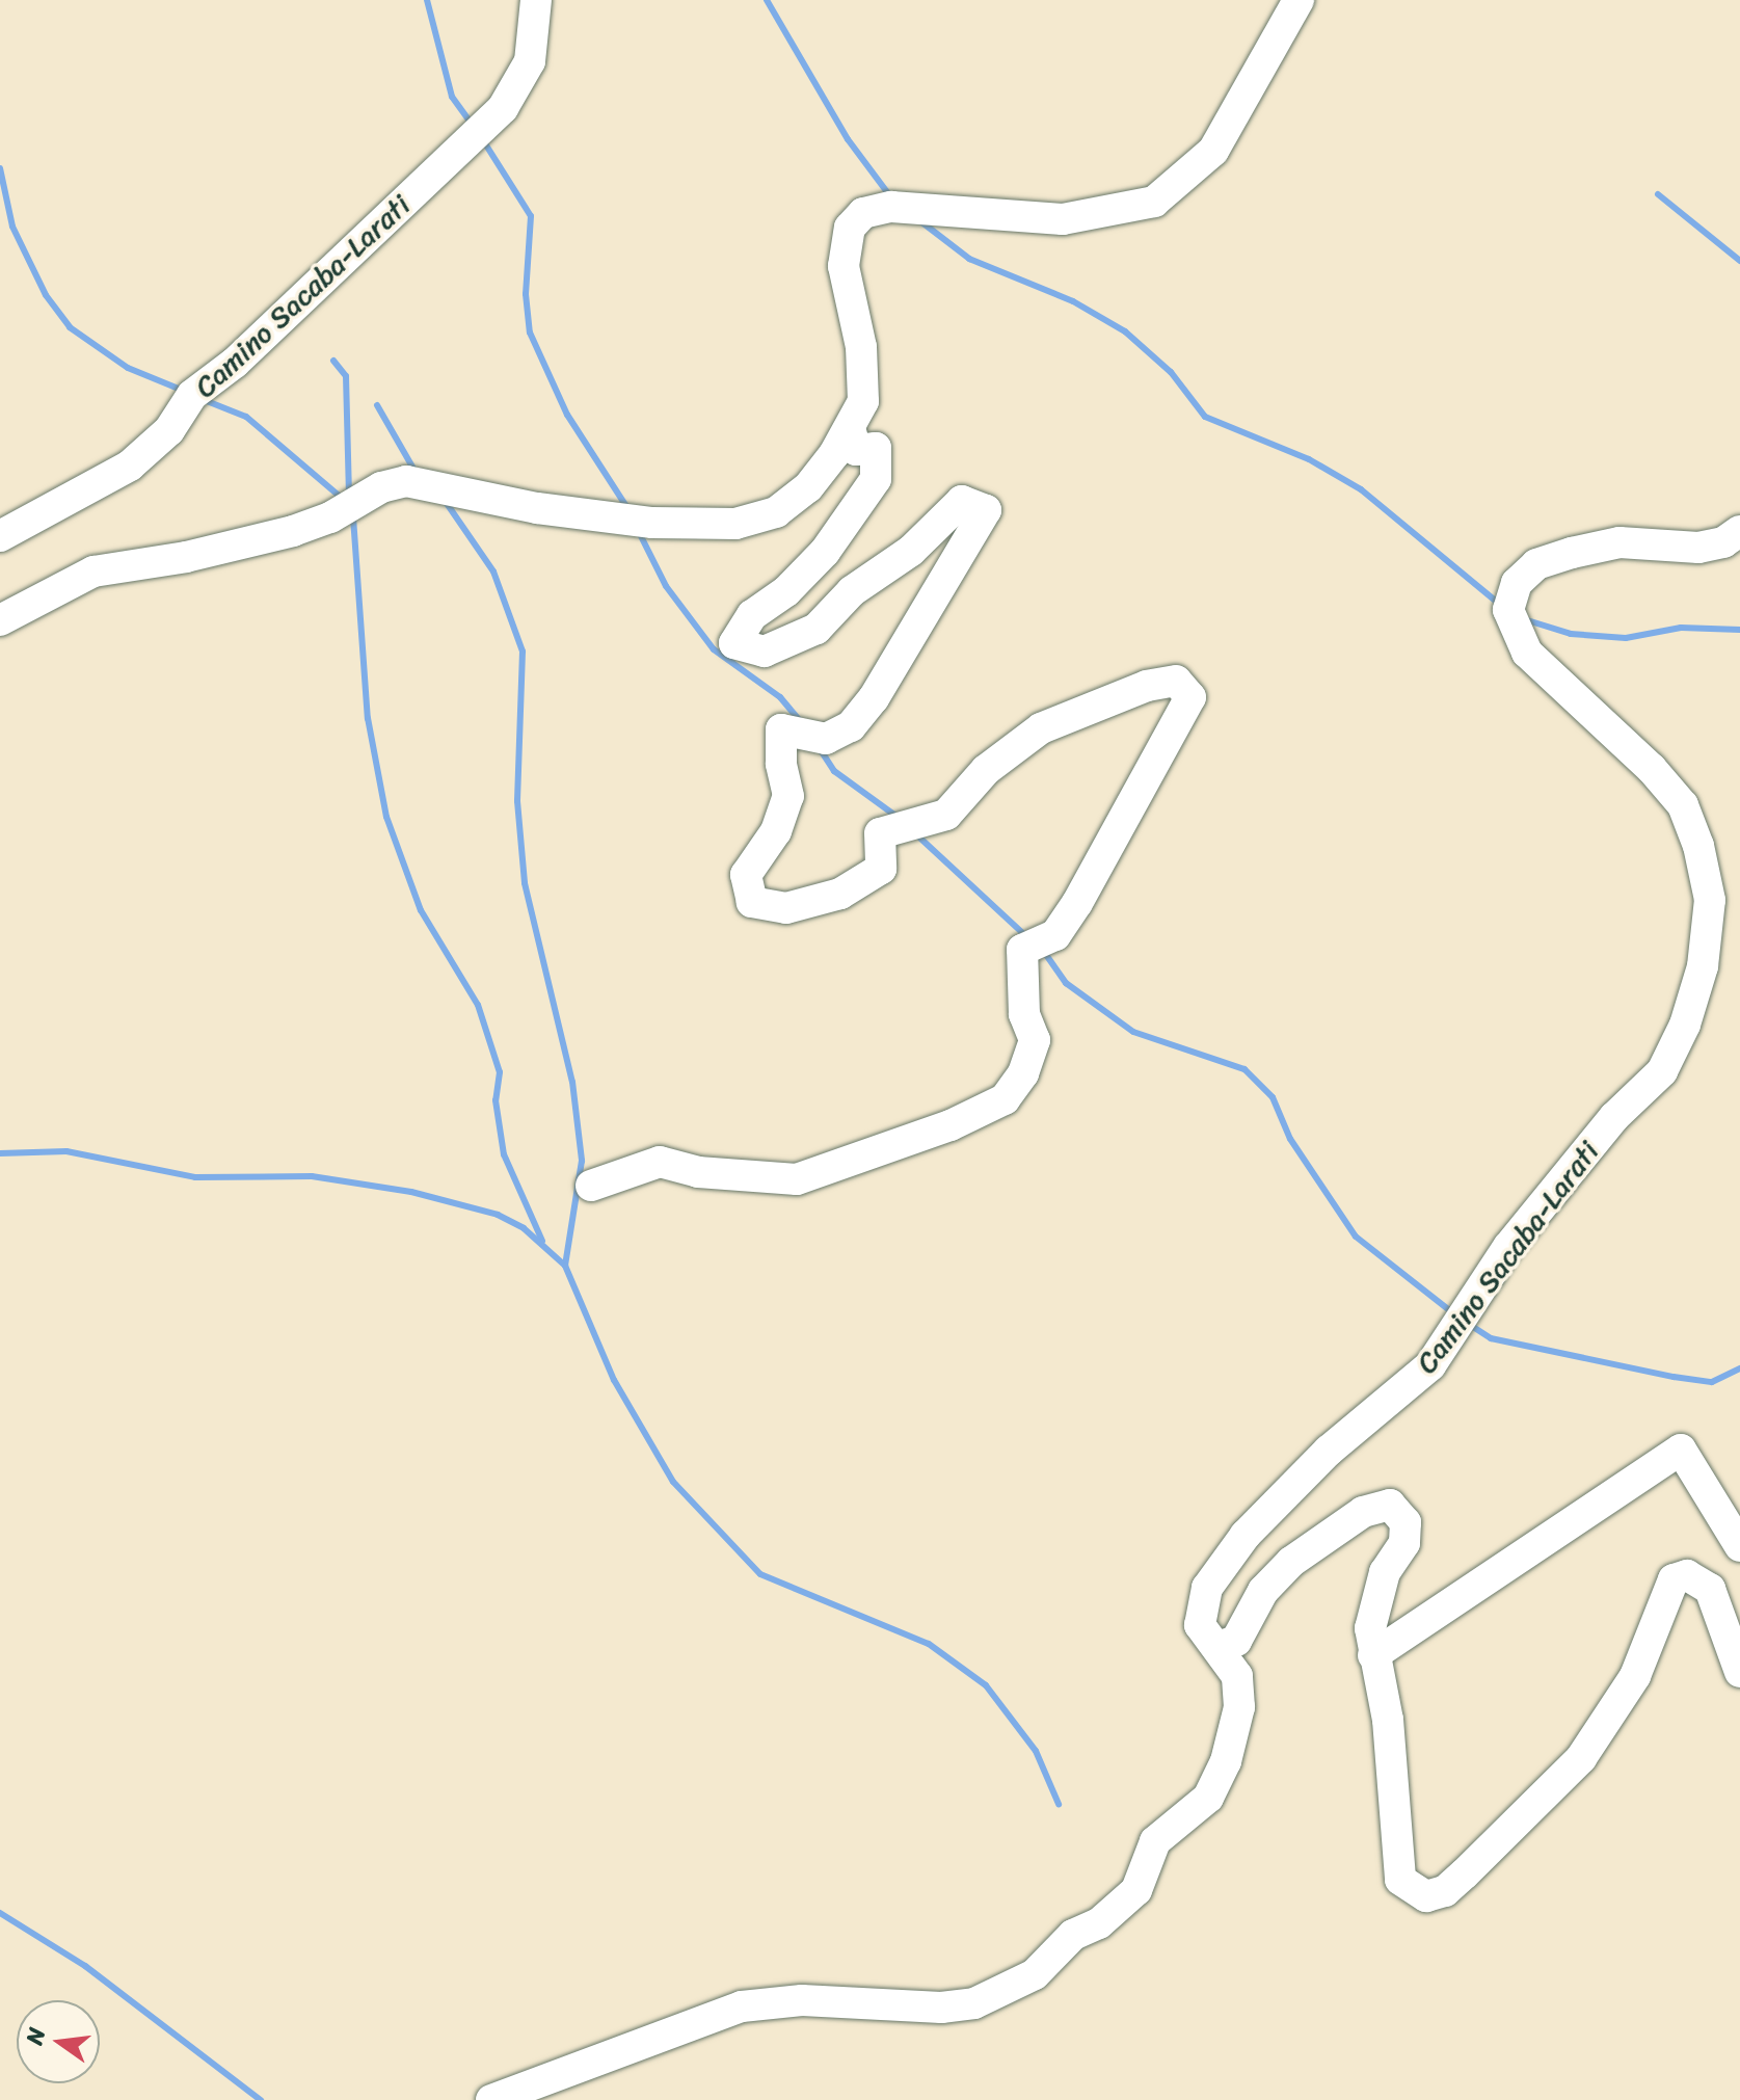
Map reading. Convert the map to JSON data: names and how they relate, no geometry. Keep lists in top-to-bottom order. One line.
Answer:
{"streets":{"street":["Camino Sacaba-Larati"]},"north":"left"}
